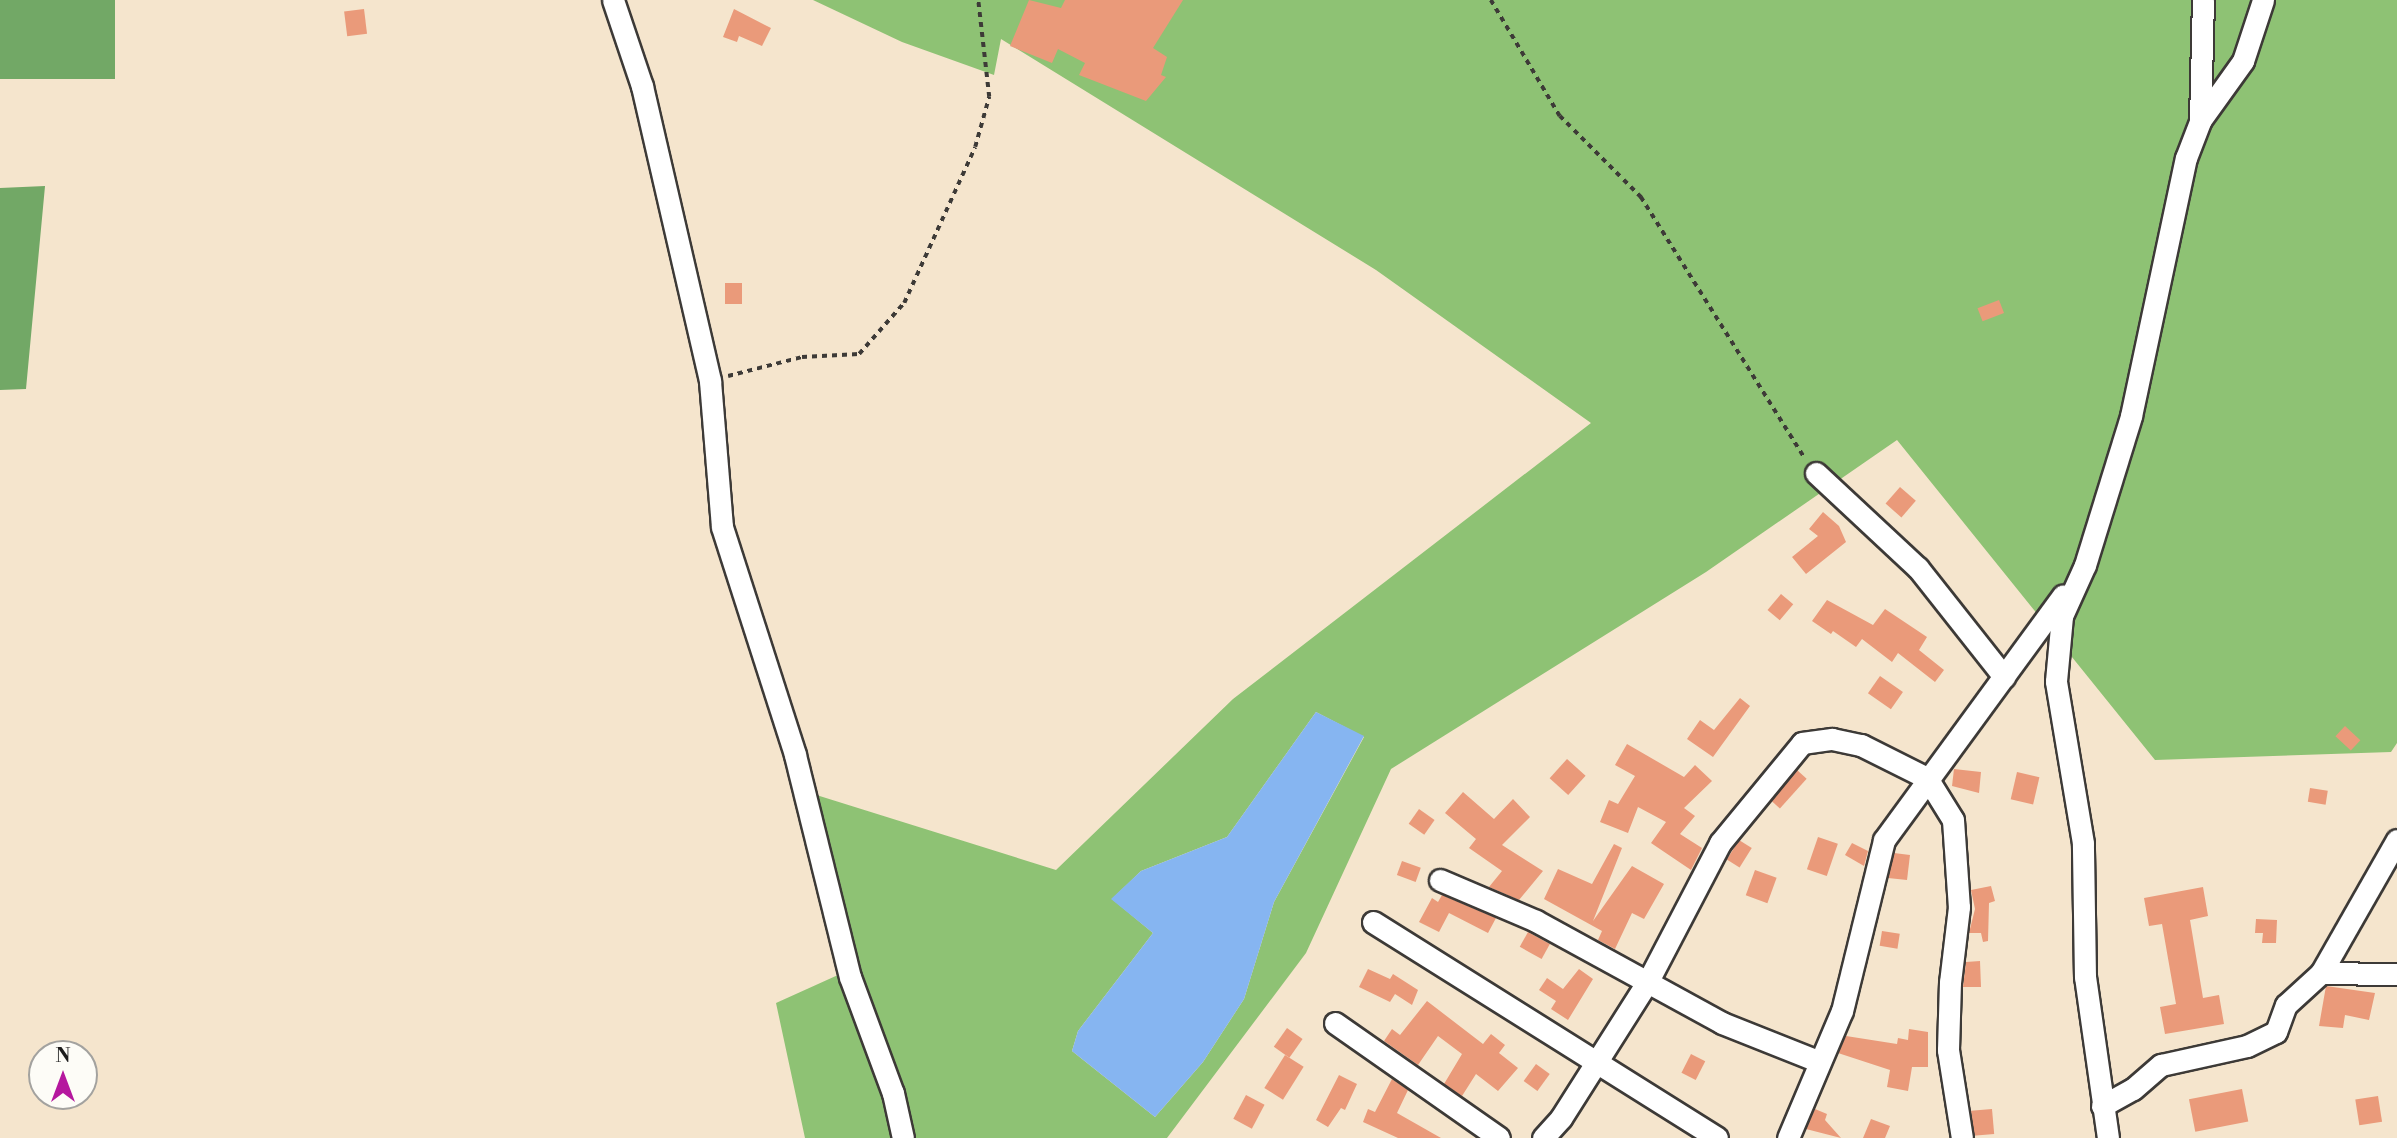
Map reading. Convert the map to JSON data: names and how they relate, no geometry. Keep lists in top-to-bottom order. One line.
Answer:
{"north":"top"}
